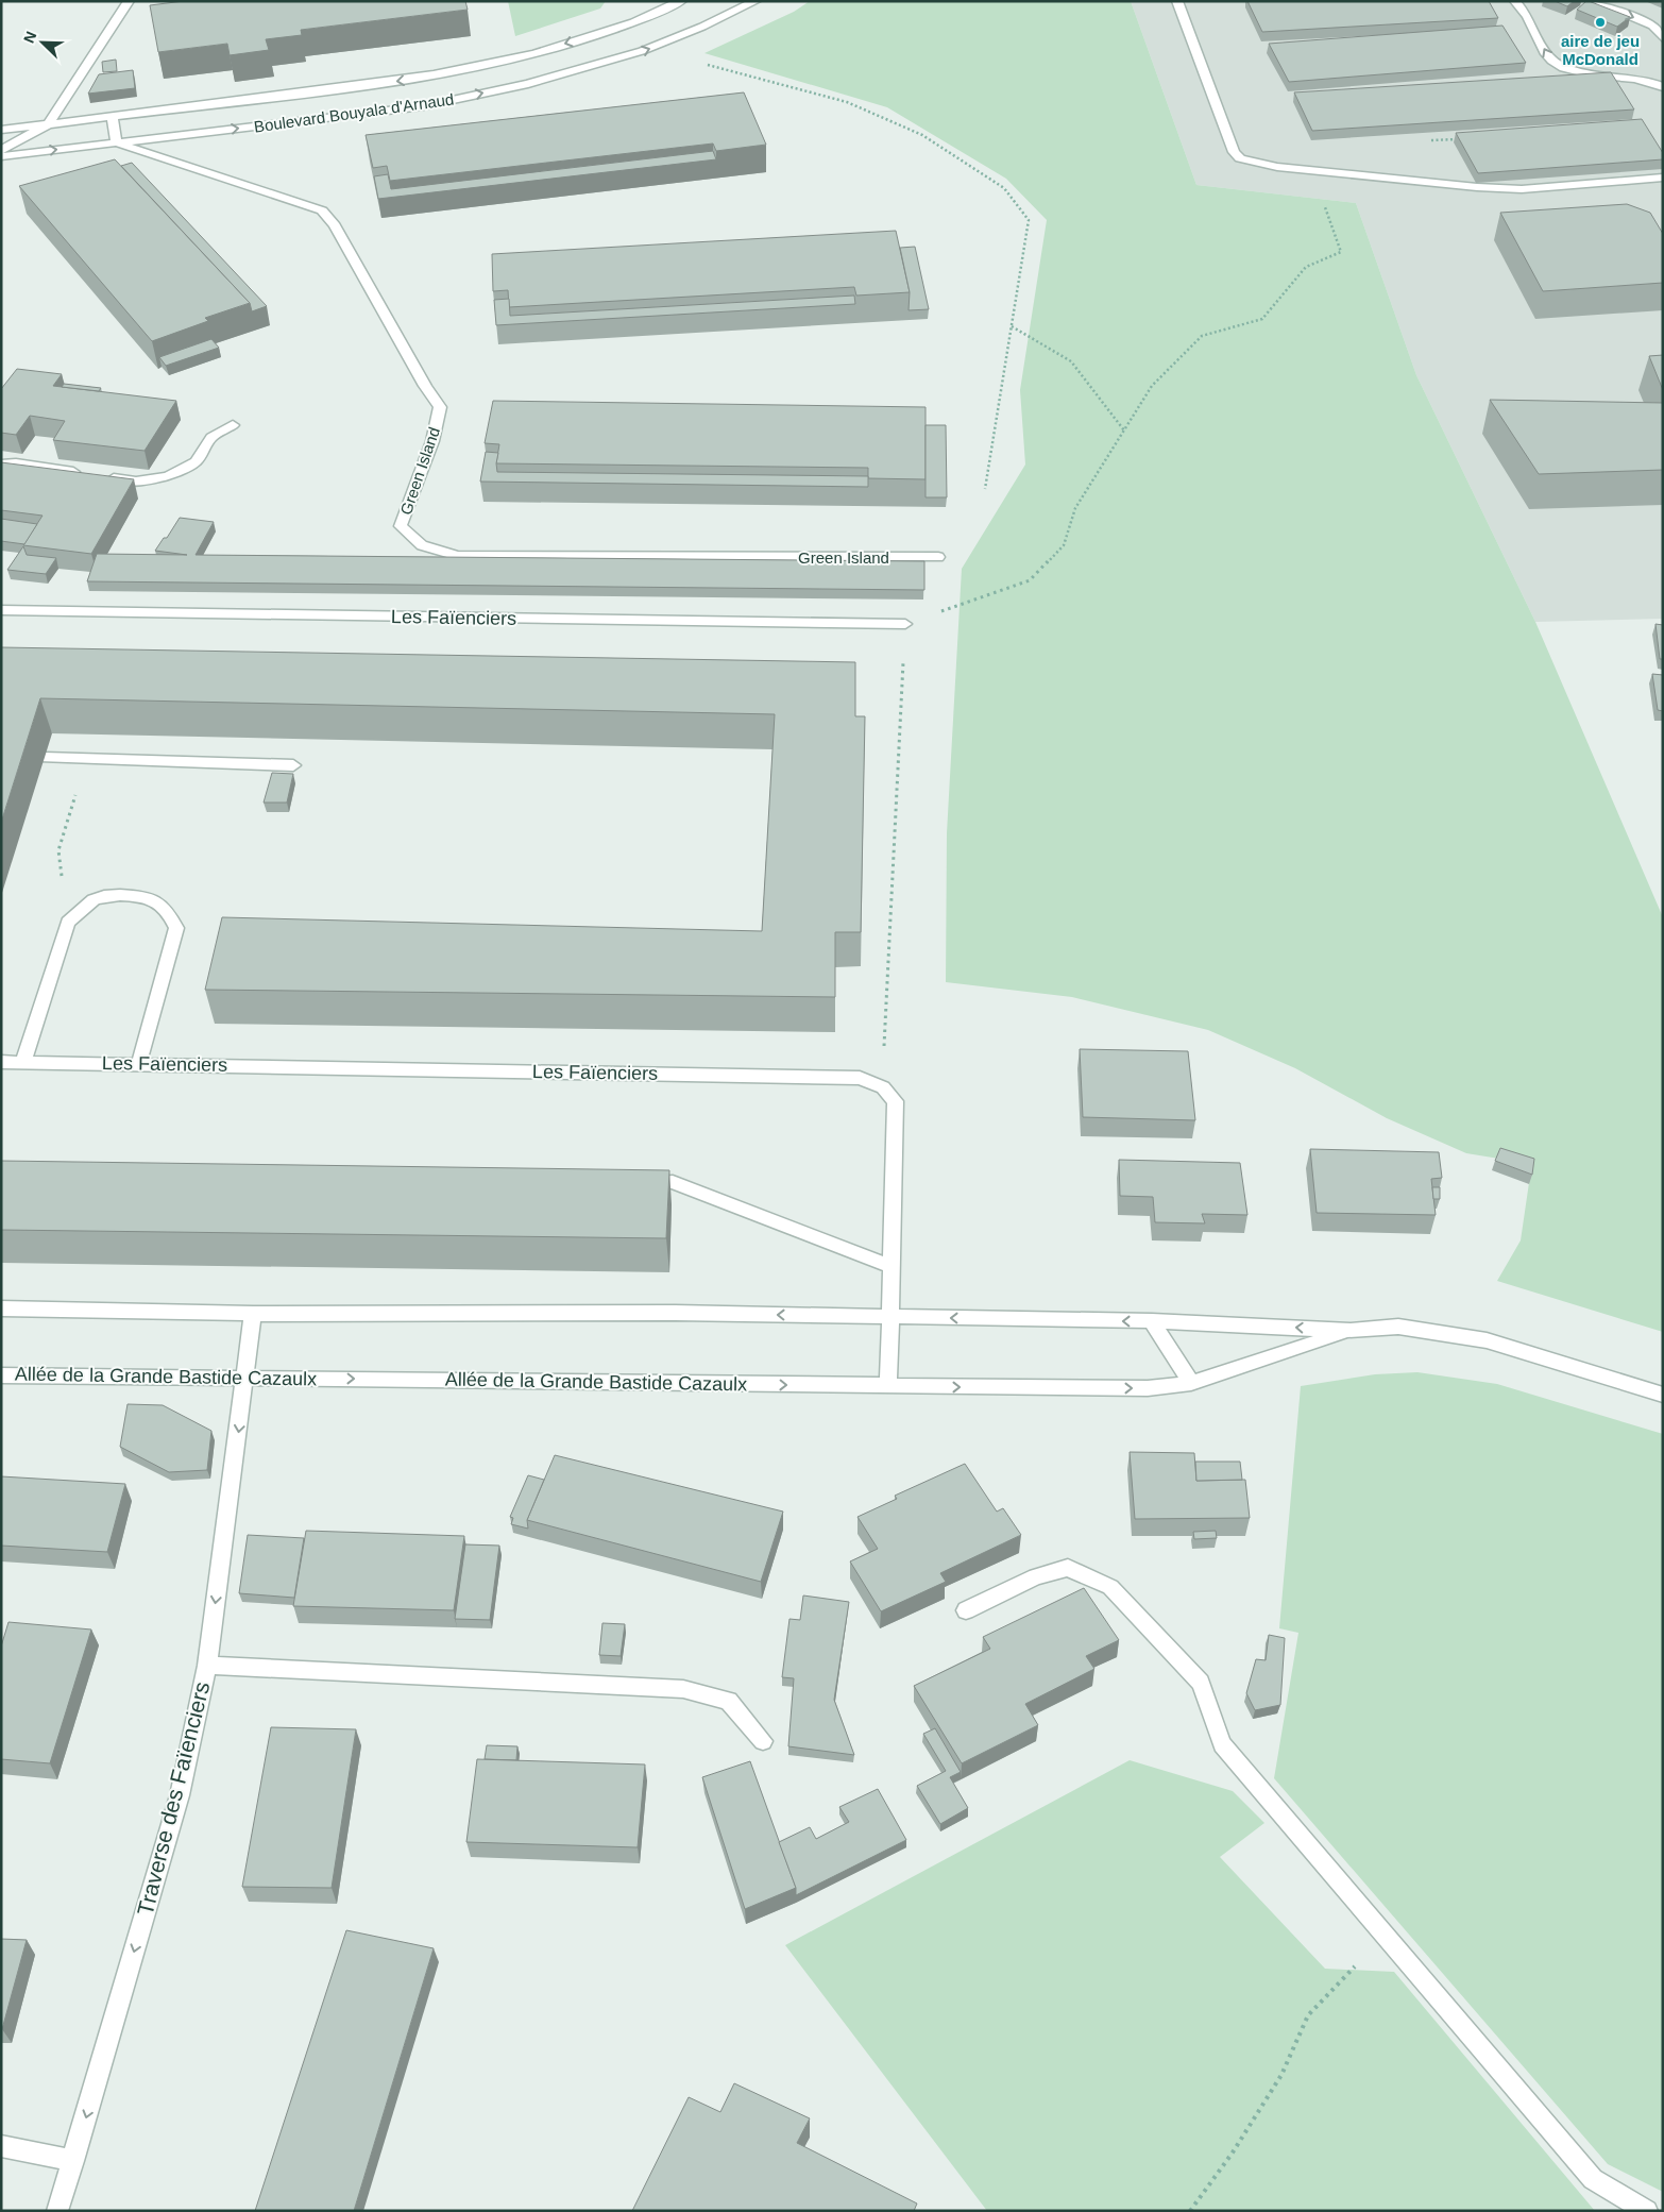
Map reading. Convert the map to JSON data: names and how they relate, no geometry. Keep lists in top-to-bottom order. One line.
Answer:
{"streets":{"street":["Boulevard Bouyala d'Arnaud","Green Island","Les Faïenciers","Allée de la Grande Bastide Cazaulx","Traverse des Faïenciers"]},"crossings":[["Boulevard Bouyala d'Arnaud","Green Island"],["Allée de la Grande Bastide Cazaulx","Traverse des Faïenciers"]],"one_way":["Traverse des Faïenciers"],"places":["aire de jeu McDonald"],"north":"top left"}
